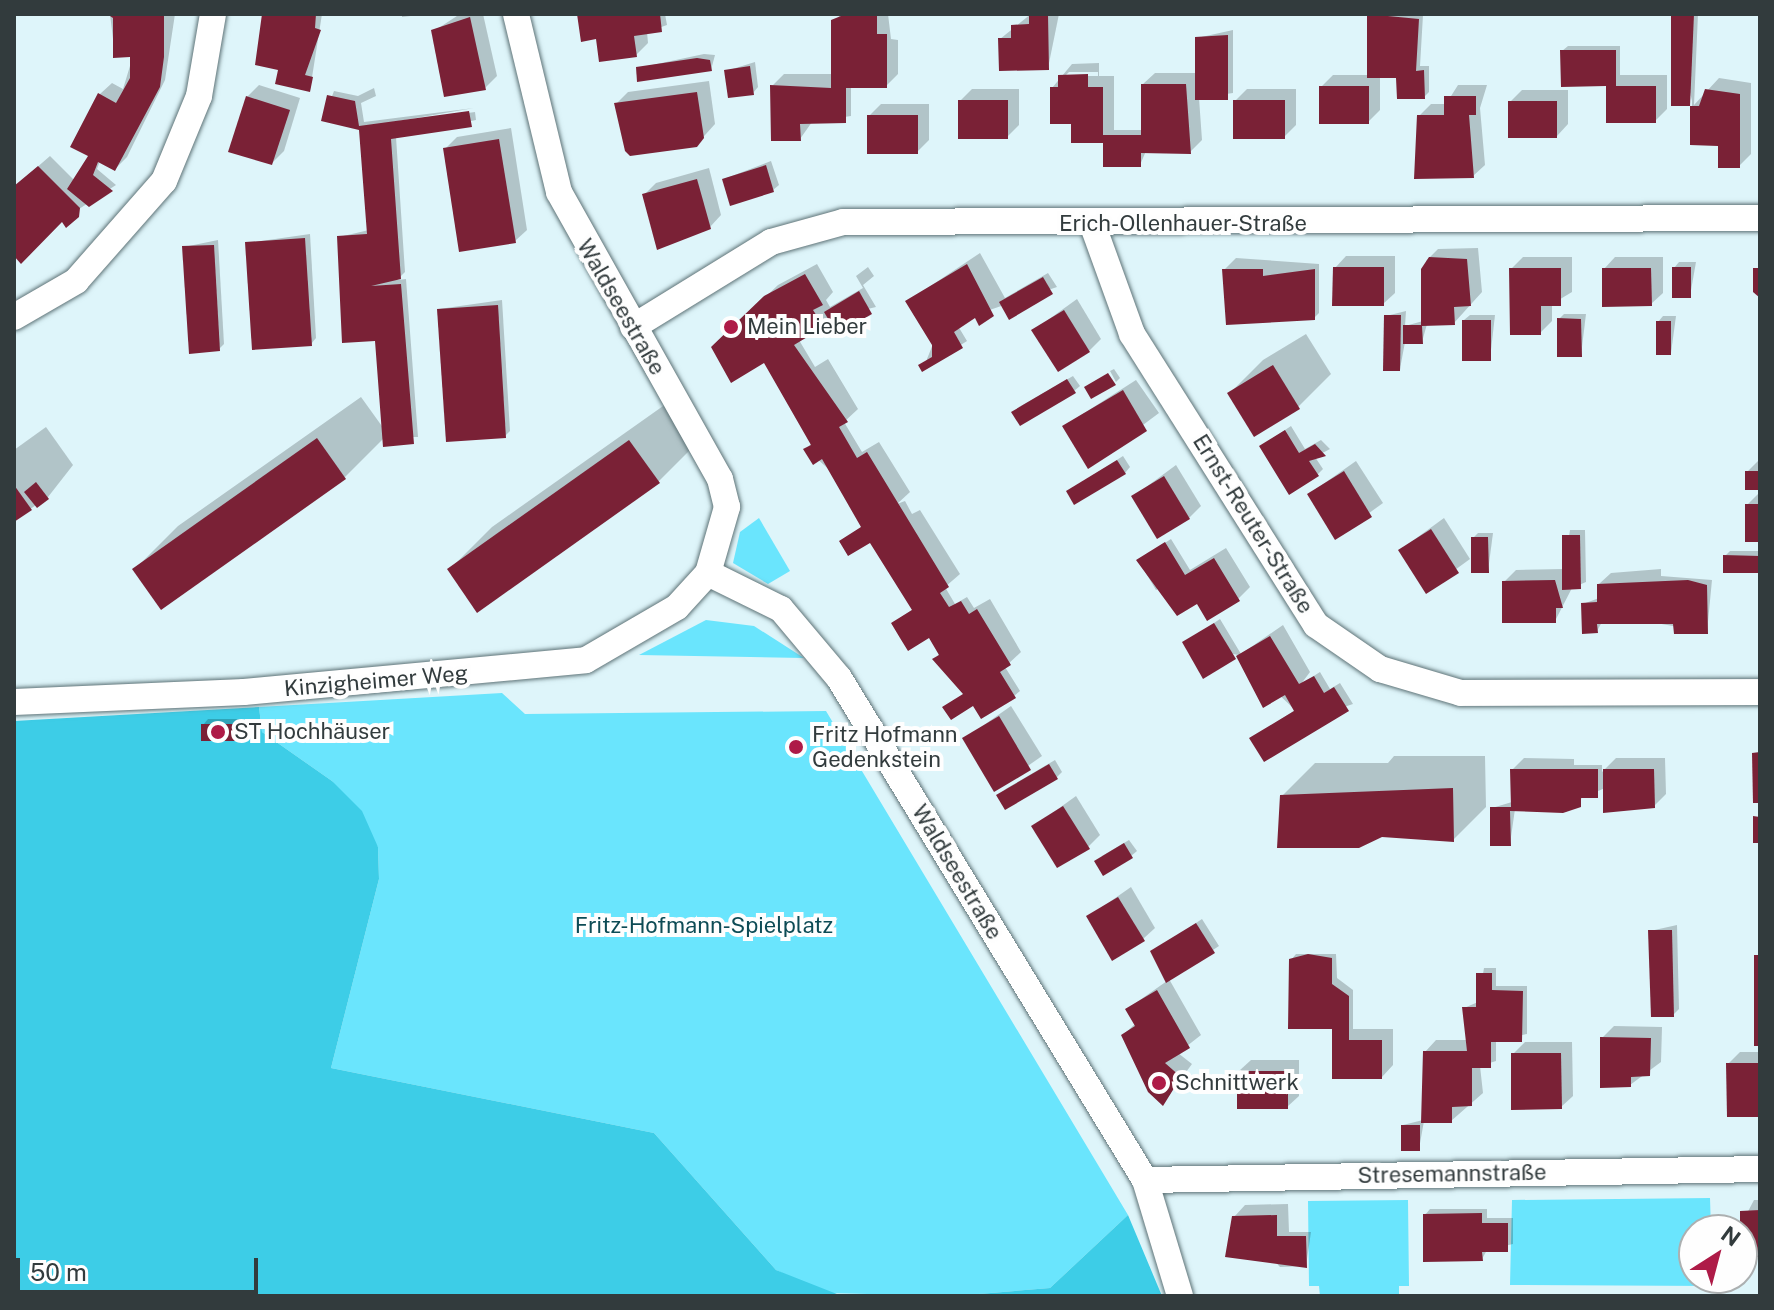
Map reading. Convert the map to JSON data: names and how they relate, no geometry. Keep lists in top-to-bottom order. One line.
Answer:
{"streets":{"street":["Erich-Ollenhauer-Straße","Waldseestraße","Ernst-Reuter-Straße","Kinzigheimer Weg","Stresemannstraße"]},"crossings":[["Erich-Ollenhauer-Straße","Waldseestraße"],["Erich-Ollenhauer-Straße","Ernst-Reuter-Straße"],["Waldseestraße","Kinzigheimer Weg"],["Waldseestraße","Stresemannstraße"]],"parks":["Fritz-Hofmann-Spielplatz"],"places":["Mein Lieber","ST Hochhäuser","Fritz Hofmann Gedenkstein","Schnittwerk"],"scale_bar":"50 m","north":"top right"}
